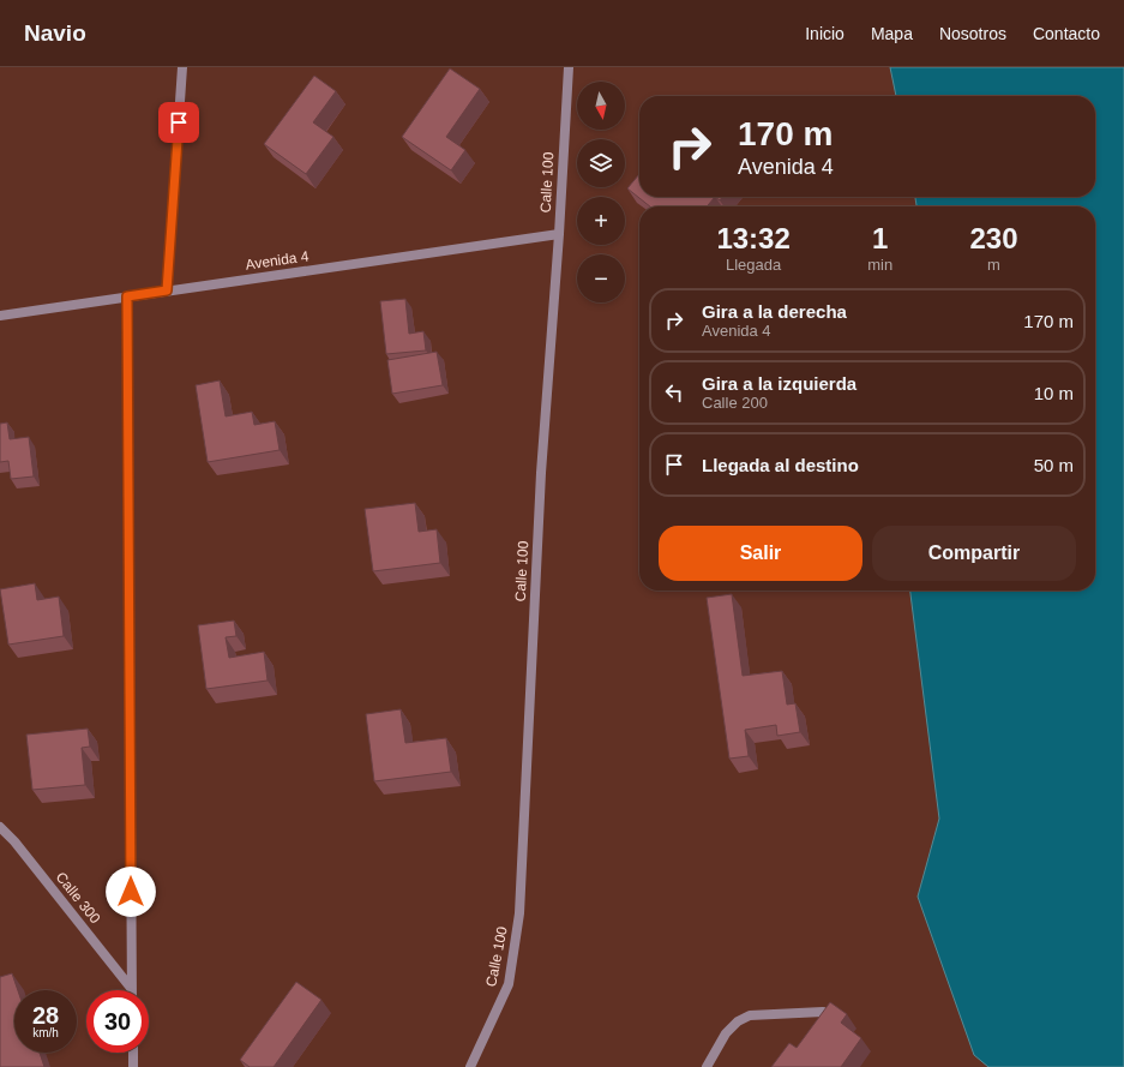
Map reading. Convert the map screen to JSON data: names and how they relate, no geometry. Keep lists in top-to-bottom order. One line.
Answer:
{"streets":{"street":["Calle 100","Avenida 4","Calle 300"]},"crossings":[["Calle 100","Avenida 4"]],"north":"bottom","page":{"header":"Navio","nav":["Inicio","Mapa","Nosotros","Contacto"],"map_buttons":["+","−"],"turn":["170 m","Avenida 4"],"eta":["13:32","Llegada","1","min","230","m"],"list":[{"name":"Gira a la derecha","note":"Avenida 4","value":"170 m"},{"name":"Gira a la izquierda","note":"Calle 200","value":"10 m"},{"name":"Llegada al destino","value":"50 m"}],"buttons":["Salir","Compartir"],"speed":"28 km/h","limit":"30"}}
